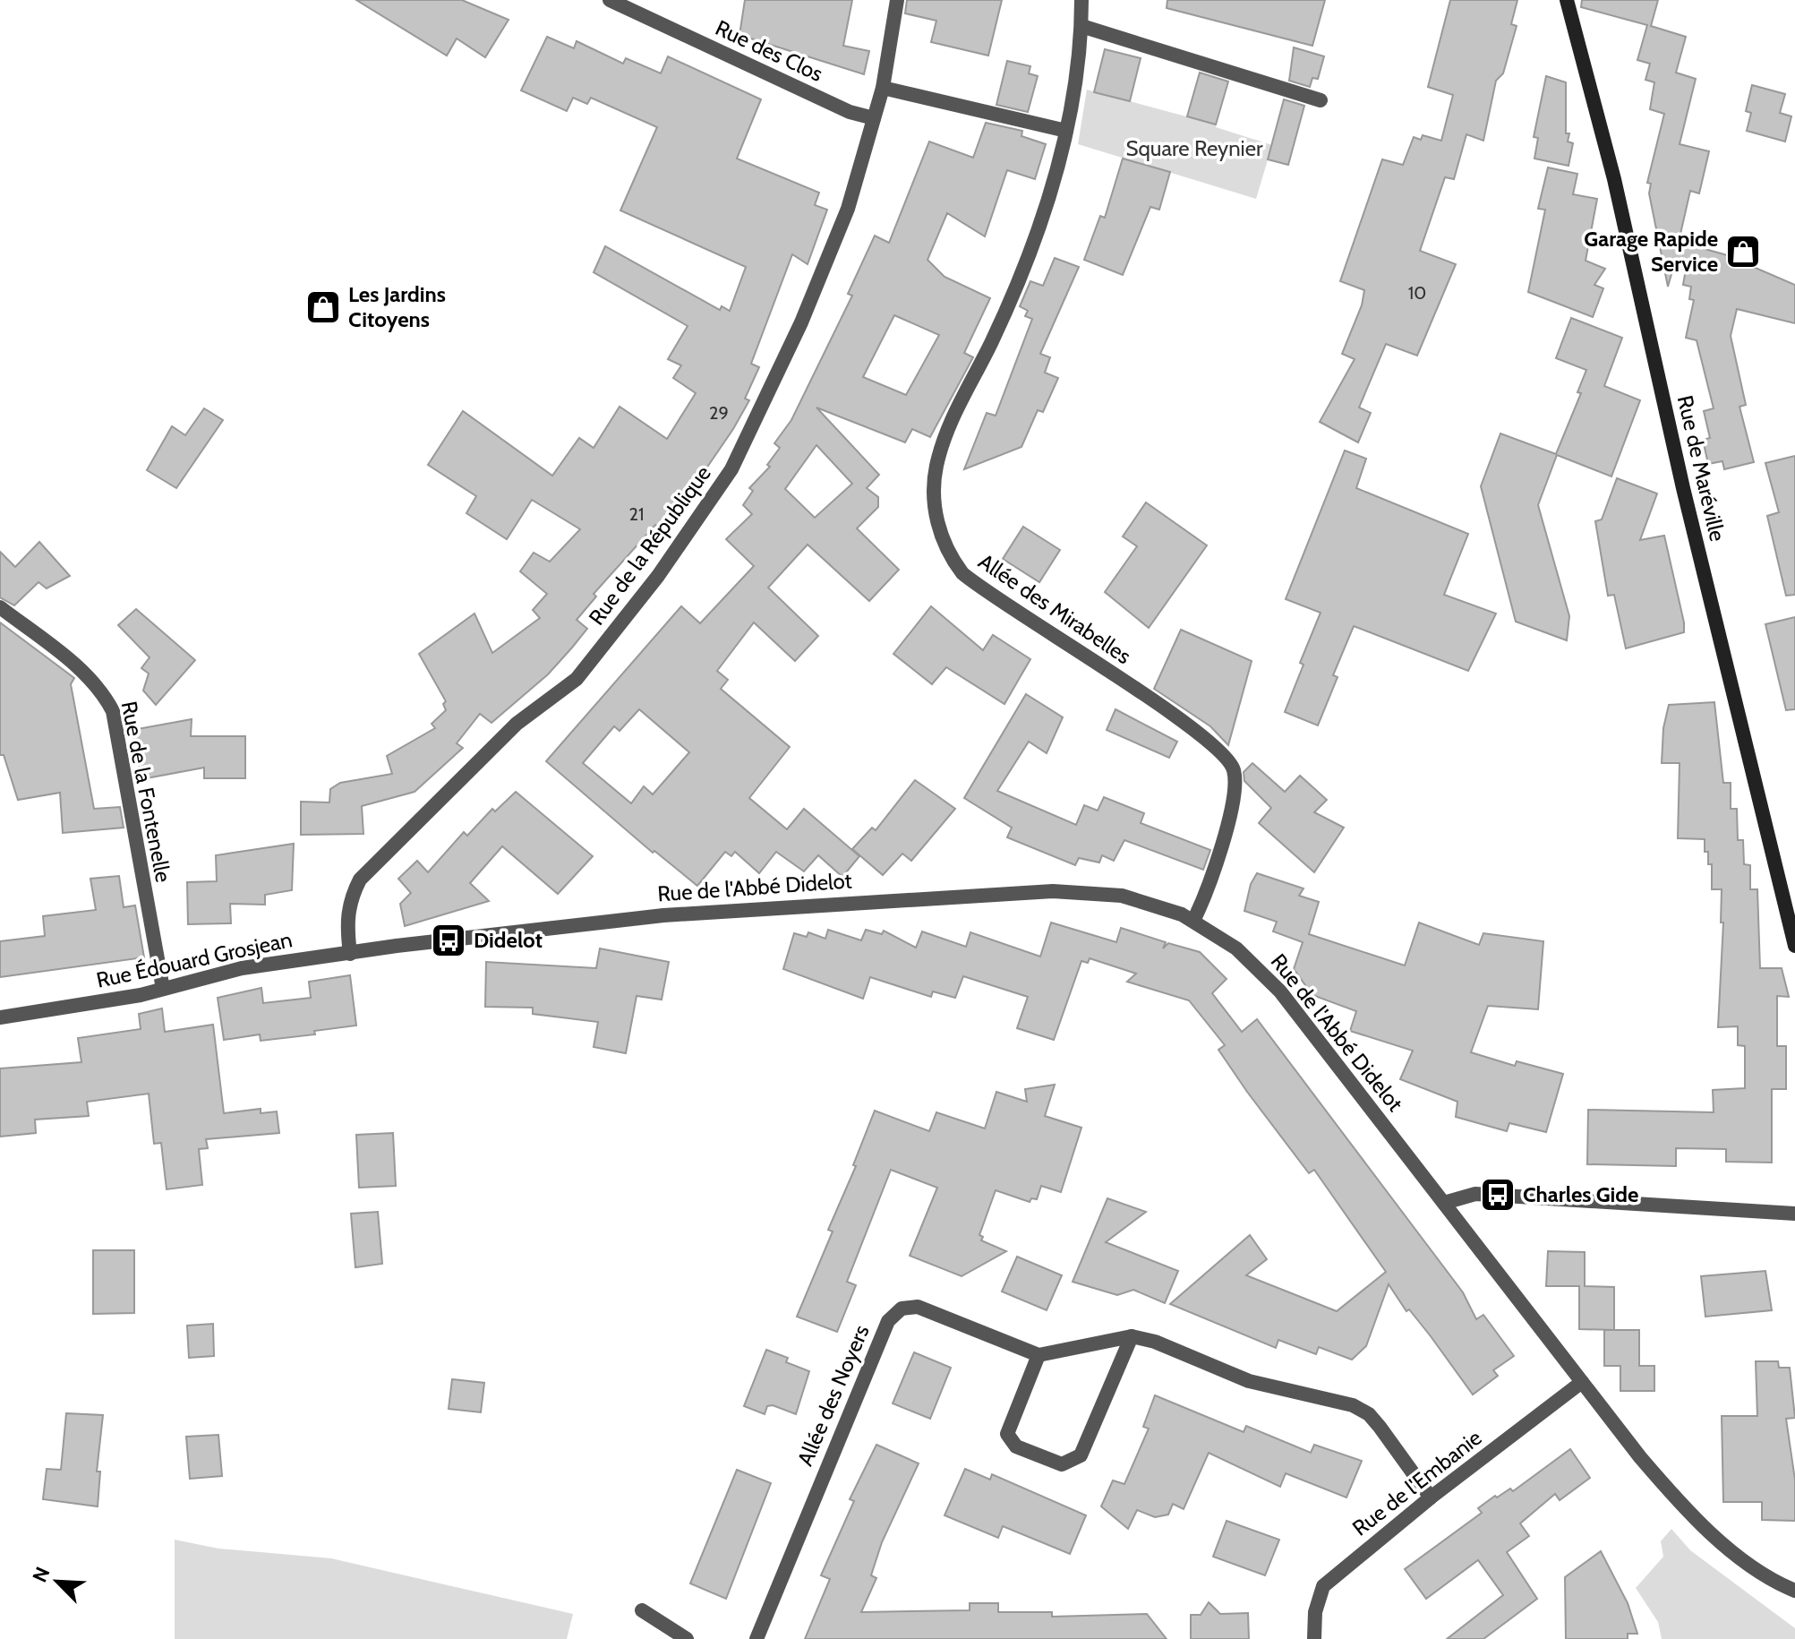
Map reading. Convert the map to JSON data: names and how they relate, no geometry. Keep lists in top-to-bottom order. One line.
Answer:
{"streets":{"main road":["Rue de Maréville"],"street":["Rue des Clos","Rue de la République","Allée des Mirabelles","Rue de la Fontenelle","Rue de l'Abbé Didelot","Rue Édouard Grosjean","Allée des Noyers","Rue de l'Embanie"]},"crossings":[["Rue des Clos","Rue de la République"],["Rue de la République","Rue Édouard Grosjean"],["Allée des Mirabelles","Rue de l'Abbé Didelot"],["Rue de la Fontenelle","Rue Édouard Grosjean"],["Rue de l'Abbé Didelot","Rue Édouard Grosjean"],["Rue de l'Abbé Didelot","Rue de l'Embanie"]],"parks":["Square Reynier"],"places":{"shop":["Garage Rapide Service","Les Jardins Citoyens"],"bus stop":["Didelot","Charles Gide"]},"house_numbers":["10","29","21"],"north":"top left"}
